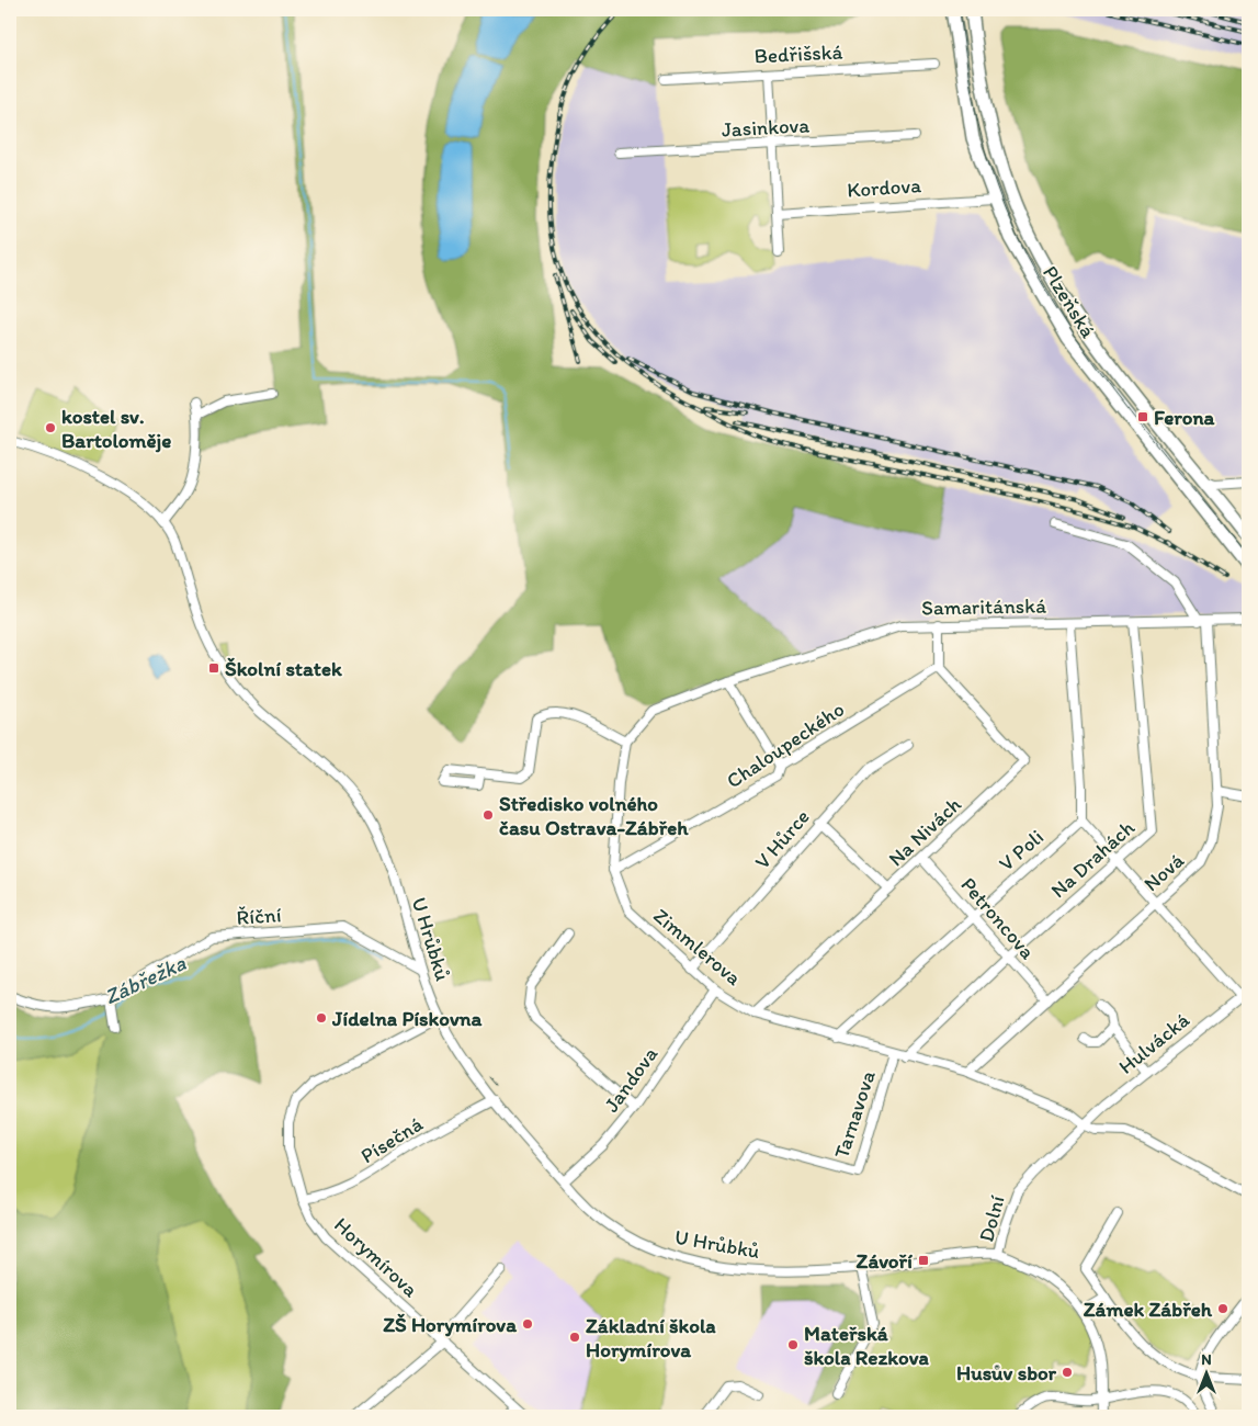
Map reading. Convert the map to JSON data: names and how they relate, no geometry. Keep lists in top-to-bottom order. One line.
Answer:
{"streets":{"main road":["Plzeňská"],"street":["Bedřišská","Jasinkova","Kordova","Samaritánská","Chaloupeckého","Na Nivách","V Hůrce","V Poli","Na Drahách","Nová","Říční","Petroncova","U Hrůbků","Zimmlerova","Hulvácká","Jandova","Tarnavova","Písečná","Dolní","Horymírova"]},"crossings":[["Kordova","Plzeňská"],["Samaritánská","Na Drahách"],["Samaritánská","Nová"],["Chaloupeckého","Na Nivách"],["Chaloupeckého","Zimmlerova"],["Na Nivách","Petroncova"],["Na Nivách","Zimmlerova"],["V Hůrce","Zimmlerova"],["V Poli","Petroncova"],["V Poli","Zimmlerova"],["Na Drahách","Petroncova"],["Na Drahách","Zimmlerova"],["Nová","Petroncova"],["Nová","Zimmlerova"],["Říční","U Hrůbků"],["U Hrůbků","Jandova"],["U Hrůbků","Písečná"],["U Hrůbků","Dolní"],["U Hrůbků","Horymírova"],["Zimmlerova","Hulvácká"],["Zimmlerova","Jandova"],["Zimmlerova","Tarnavova"],["Zimmlerova","Dolní"],["Hulvácká","Dolní"],["Písečná","Horymírova"]],"water":["Zábřežka"],"places":{"transit":["Ferona","Školní statek","Závoří"],"other":["kostel sv. Bartoloměje","Středisko volného času Ostrava-Zábřeh","Jídelna Pískovna","Zámek Zábřeh","ZŠ Horymírova","Základní škola Horymírova","Mateřská škola Rezkova","Husův sbor"]},"north":"top"}
